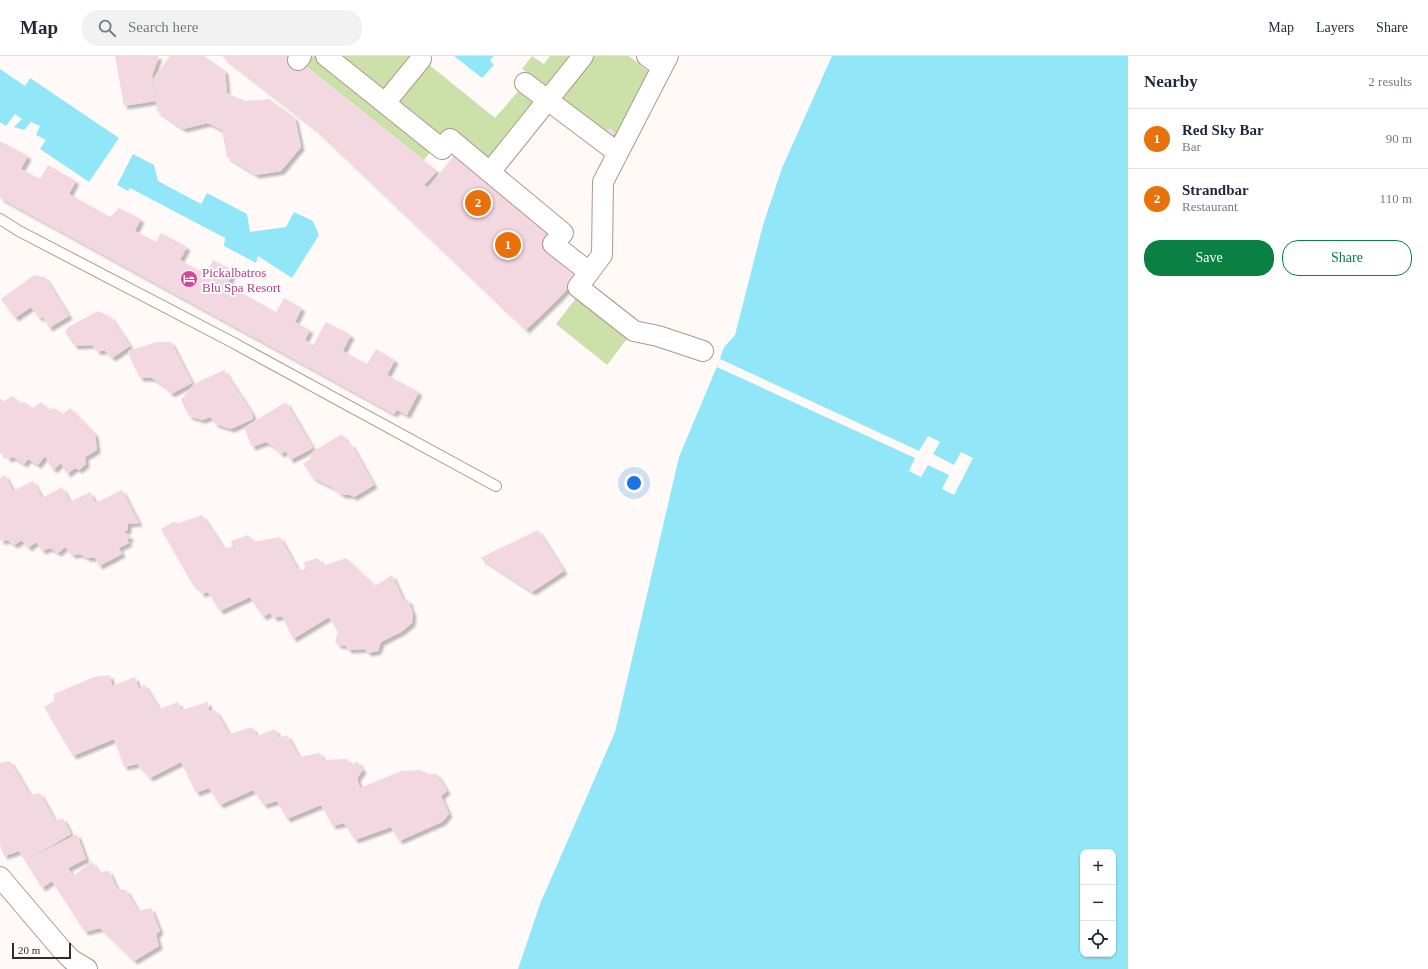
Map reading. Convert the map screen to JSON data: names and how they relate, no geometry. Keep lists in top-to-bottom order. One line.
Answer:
{"places":{"hotel":["Pickalbatros Blu Spa Resort"]},"scale_bar":"20 m","page":{"header":"Map","search":"Search here","nav":["Map","Layers","Share"],"heading":["Nearby","2 results"],"list":[{"mark":"1","name":"Red Sky Bar","note":"Bar","value":"90 m"},{"mark":"2","name":"Strandbar","note":"Restaurant","value":"110 m"}],"pins":["2","1"],"buttons":["Save","Share"],"map_buttons":["+","−"],"scale":"20 m"}}
